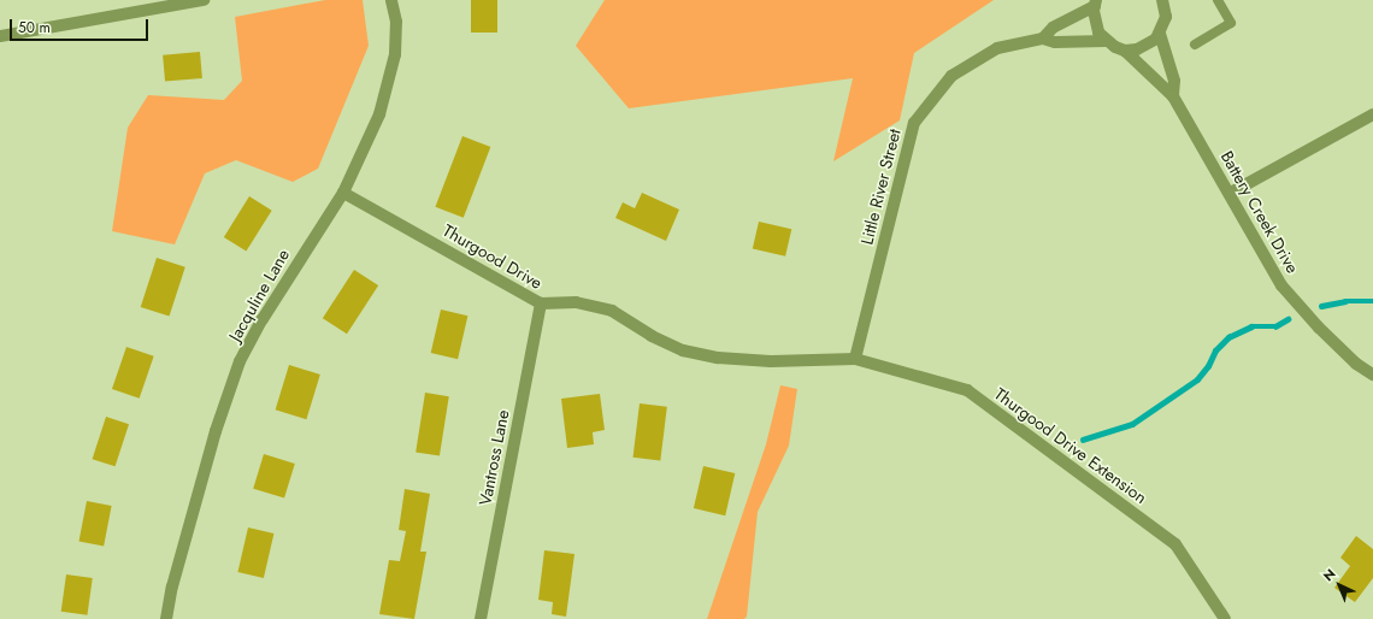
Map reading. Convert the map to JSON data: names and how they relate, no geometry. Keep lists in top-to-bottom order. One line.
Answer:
{"streets":{"street":["Little River Street","Battery Creek Drive","Thurgood Drive","Jacquline Lane","Thurgood Drive Extension","Vantross Lane"]},"crossings":[["Little River Street","Battery Creek Drive"],["Little River Street","Thurgood Drive"],["Little River Street","Thurgood Drive Extension"],["Thurgood Drive","Jacquline Lane"],["Thurgood Drive","Thurgood Drive Extension"],["Thurgood Drive","Vantross Lane"]],"scale_bar":"50 m","north":"top left"}
